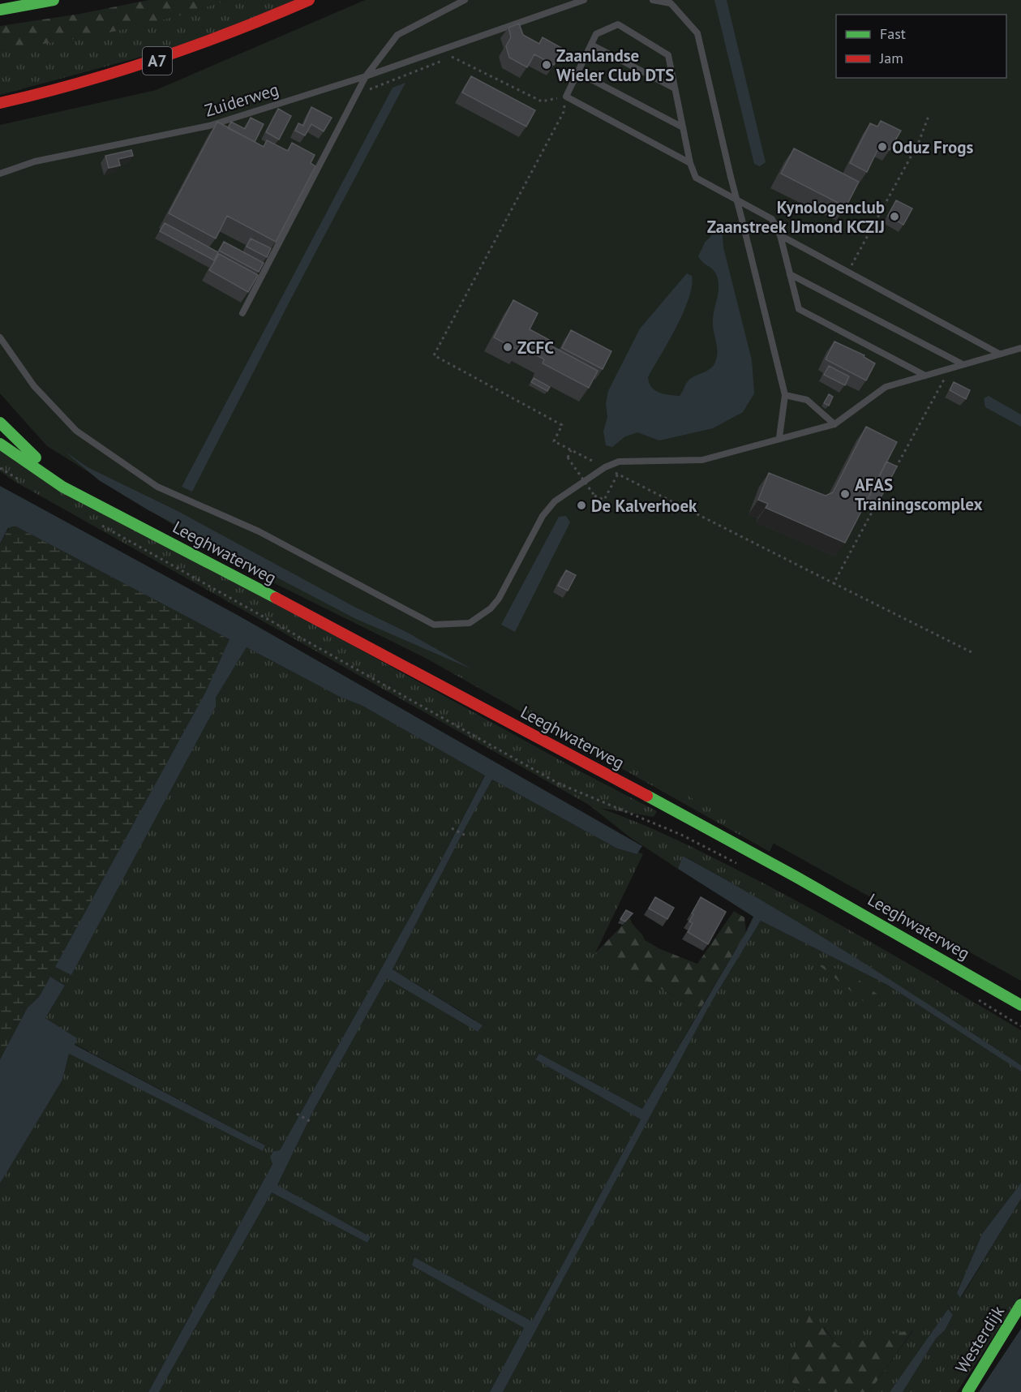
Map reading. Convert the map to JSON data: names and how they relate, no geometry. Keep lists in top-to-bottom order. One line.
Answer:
{"streets":{"main road":["A7","Leeghwaterweg","Westerdijk"],"lane":["Zuiderweg"]},"places":["Zaanlandse Wieler Club DTS","Oduz Frogs","Kynologenclub Zaanstreek IJmond KCZIJ","ZCFC","AFAS Trainingscomplex","De Kalverhoek"],"legend":["Fast","Jam"]}
